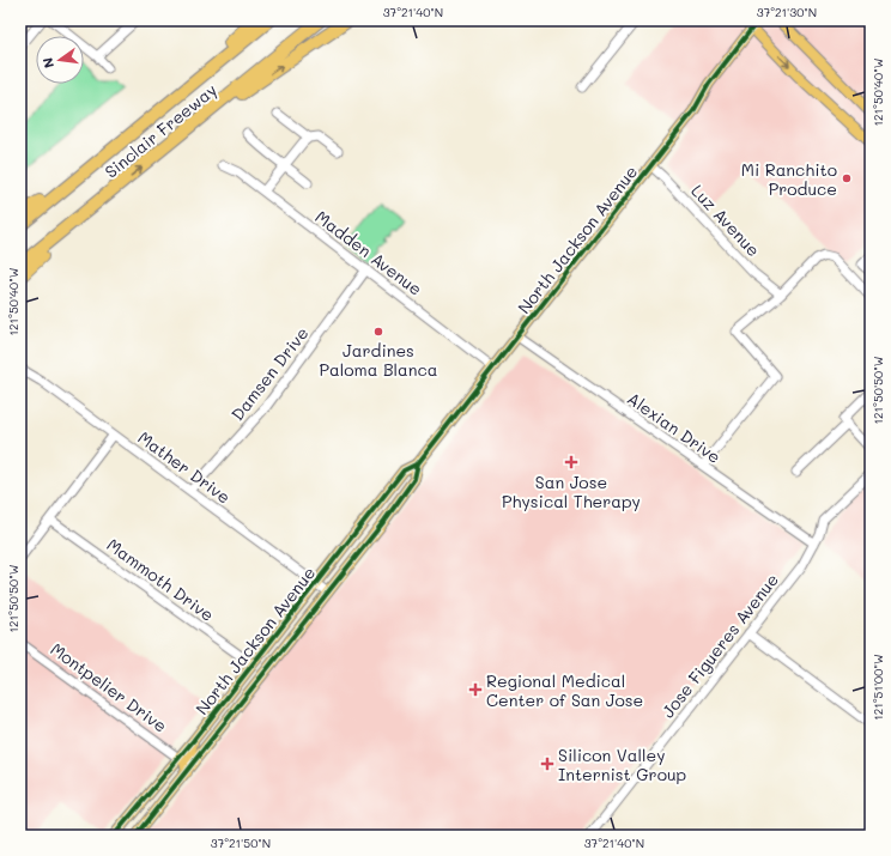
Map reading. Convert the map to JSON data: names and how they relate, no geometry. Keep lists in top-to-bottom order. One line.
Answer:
{"streets":{"highway":["Sinclair Freeway"],"main road":["North Jackson Avenue"],"street":["Luz Avenue","Madden Avenue","Damsen Drive","Alexian Drive","Mather Drive","Mammoth Drive","Jose Figueres Avenue","Montpelier Drive"]},"crossings":[["Luz Avenue","North Jackson Avenue"],["North Jackson Avenue","Madden Avenue"],["North Jackson Avenue","Alexian Drive"],["North Jackson Avenue","Mather Drive"],["North Jackson Avenue","Mammoth Drive"],["North Jackson Avenue","Montpelier Drive"],["Madden Avenue","Damsen Drive"],["Damsen Drive","Mather Drive"],["Alexian Drive","Jose Figueres Avenue"]],"places":{"other":["Mi Ranchito Produce","Jardines Paloma Blanca"],"health":["San Jose Physical Therapy","Regional Medical Center of San Jose","Silicon Valley Internist Group"]},"north":"left","coordinates":["37°21'40\"N","37°21'30\"N","121°50'40\"W","121°50'50\"W","121°51'00\"W","37°21'50\"N"]}
